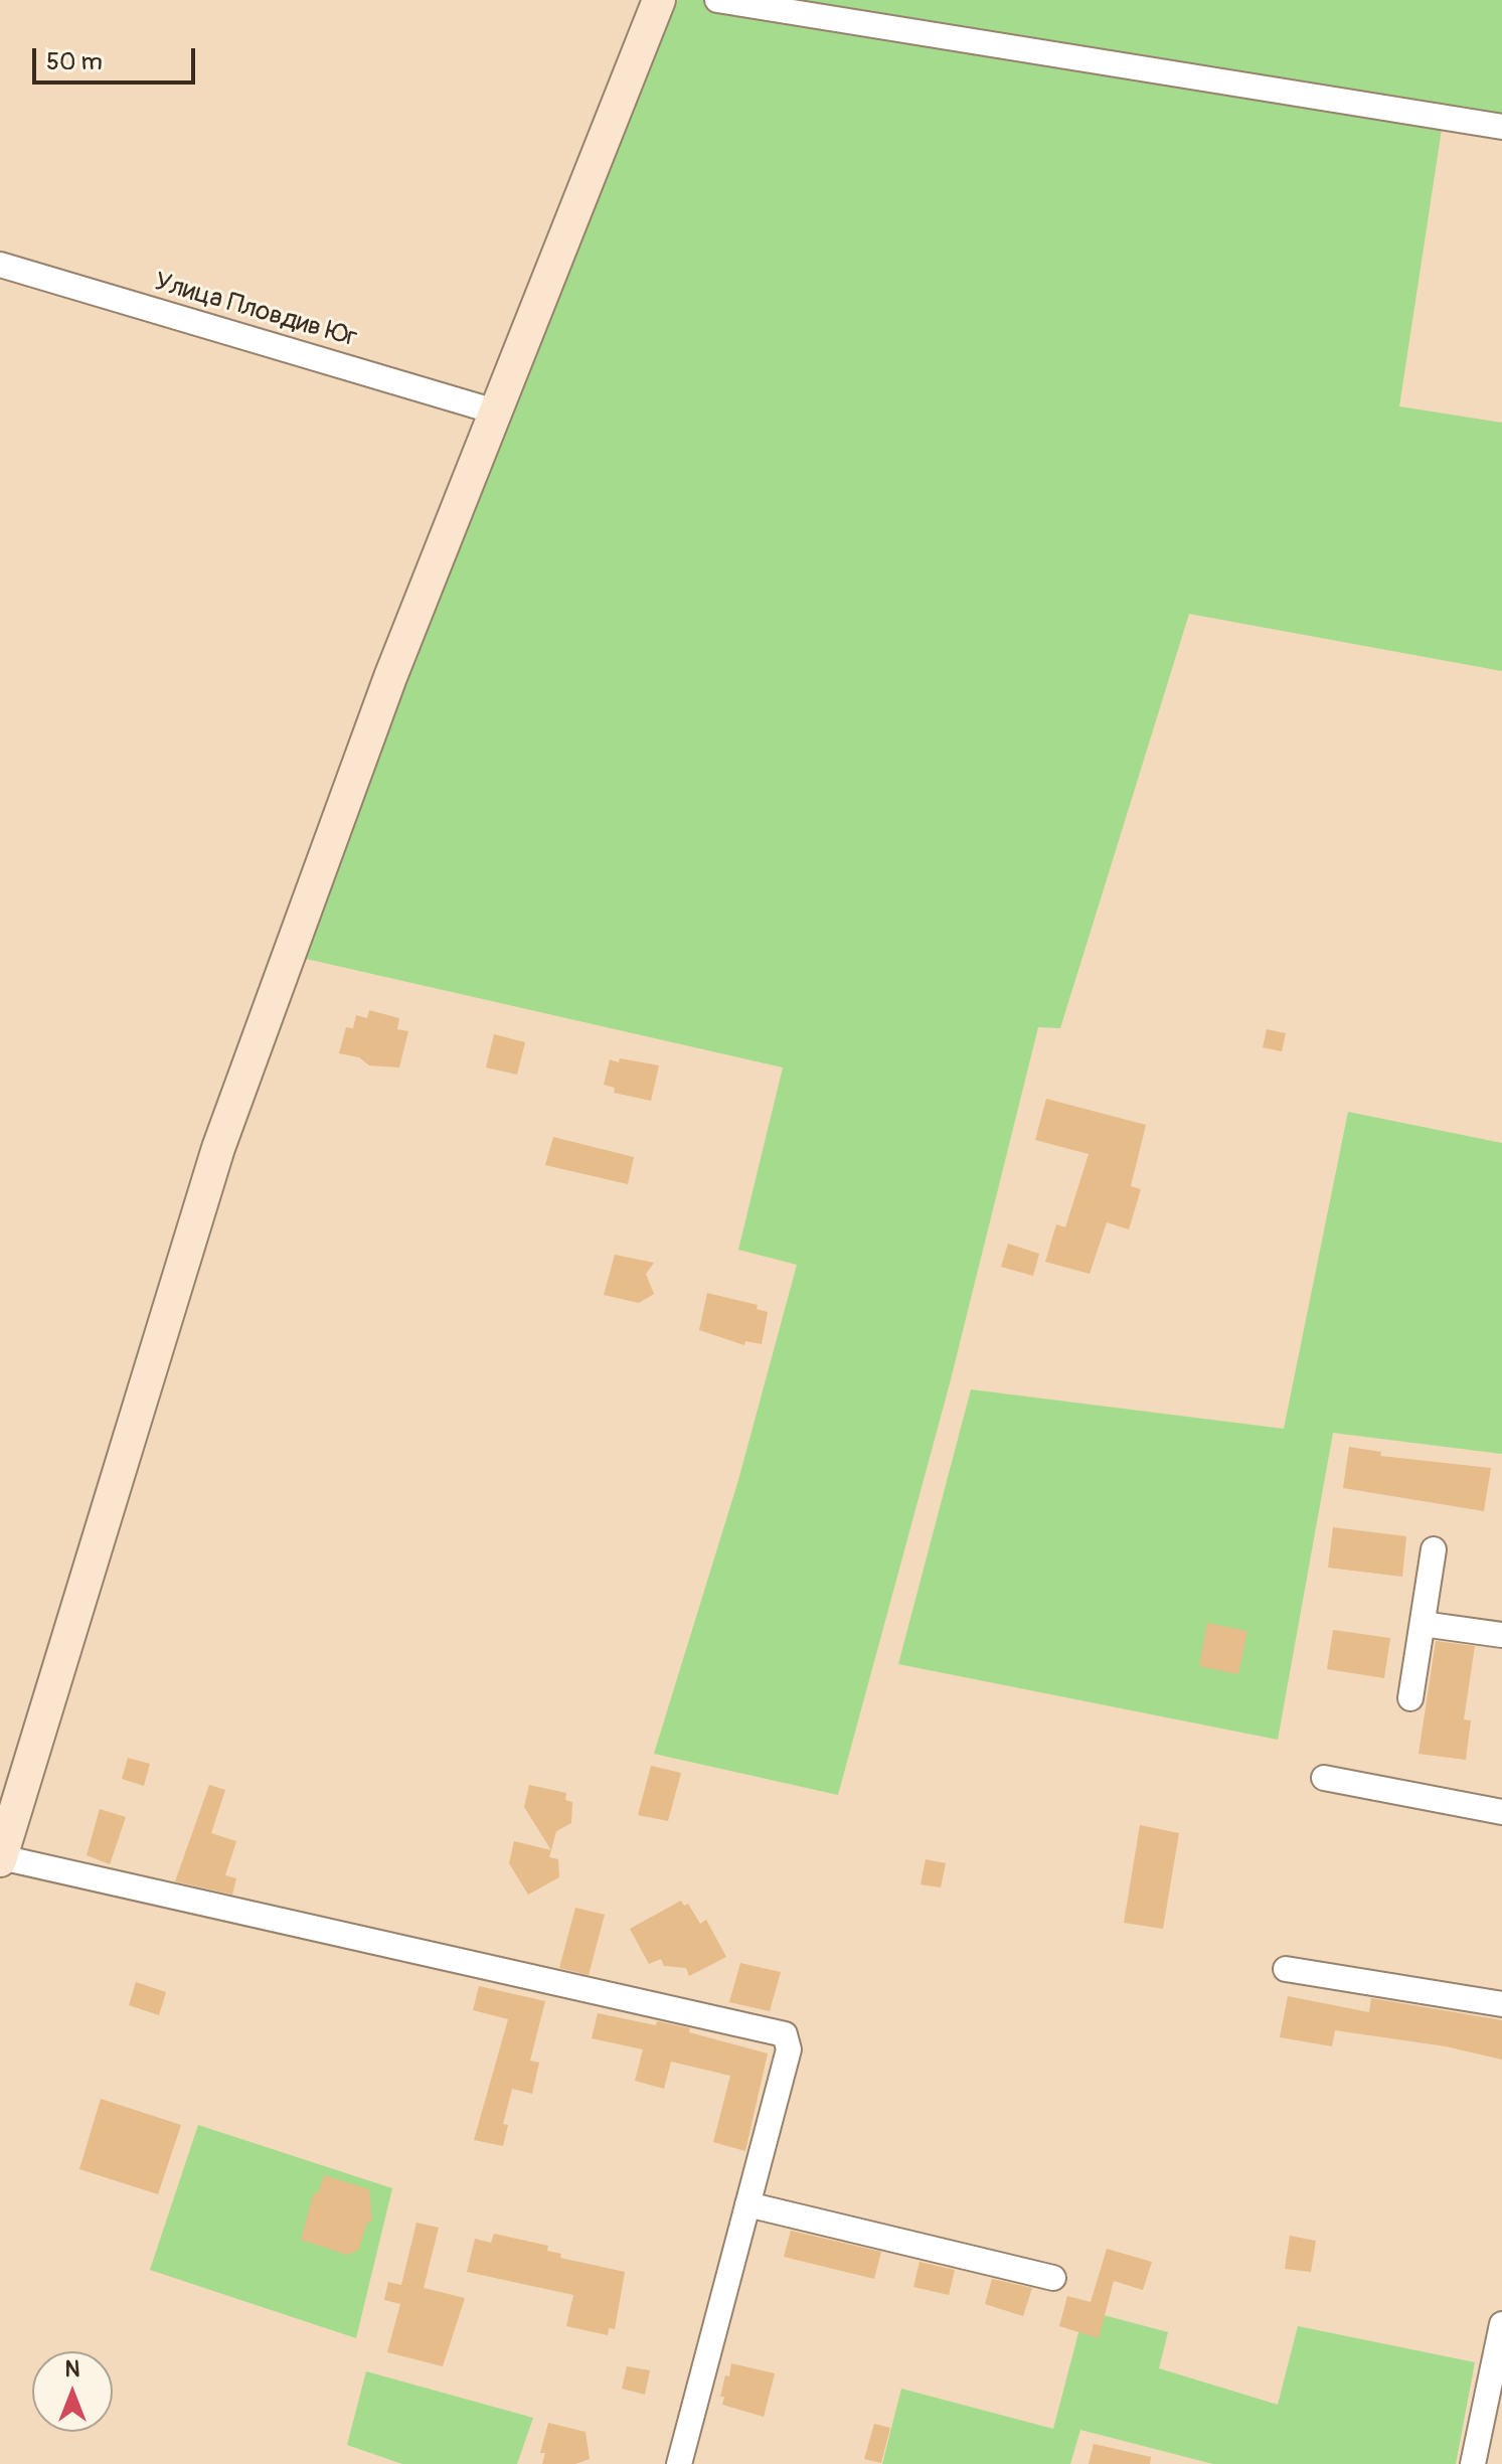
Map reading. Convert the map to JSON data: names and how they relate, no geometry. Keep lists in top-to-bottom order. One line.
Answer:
{"streets":{"street":["Улица Пловдив Юг"]},"scale_bar":"50 m","north":"top"}
